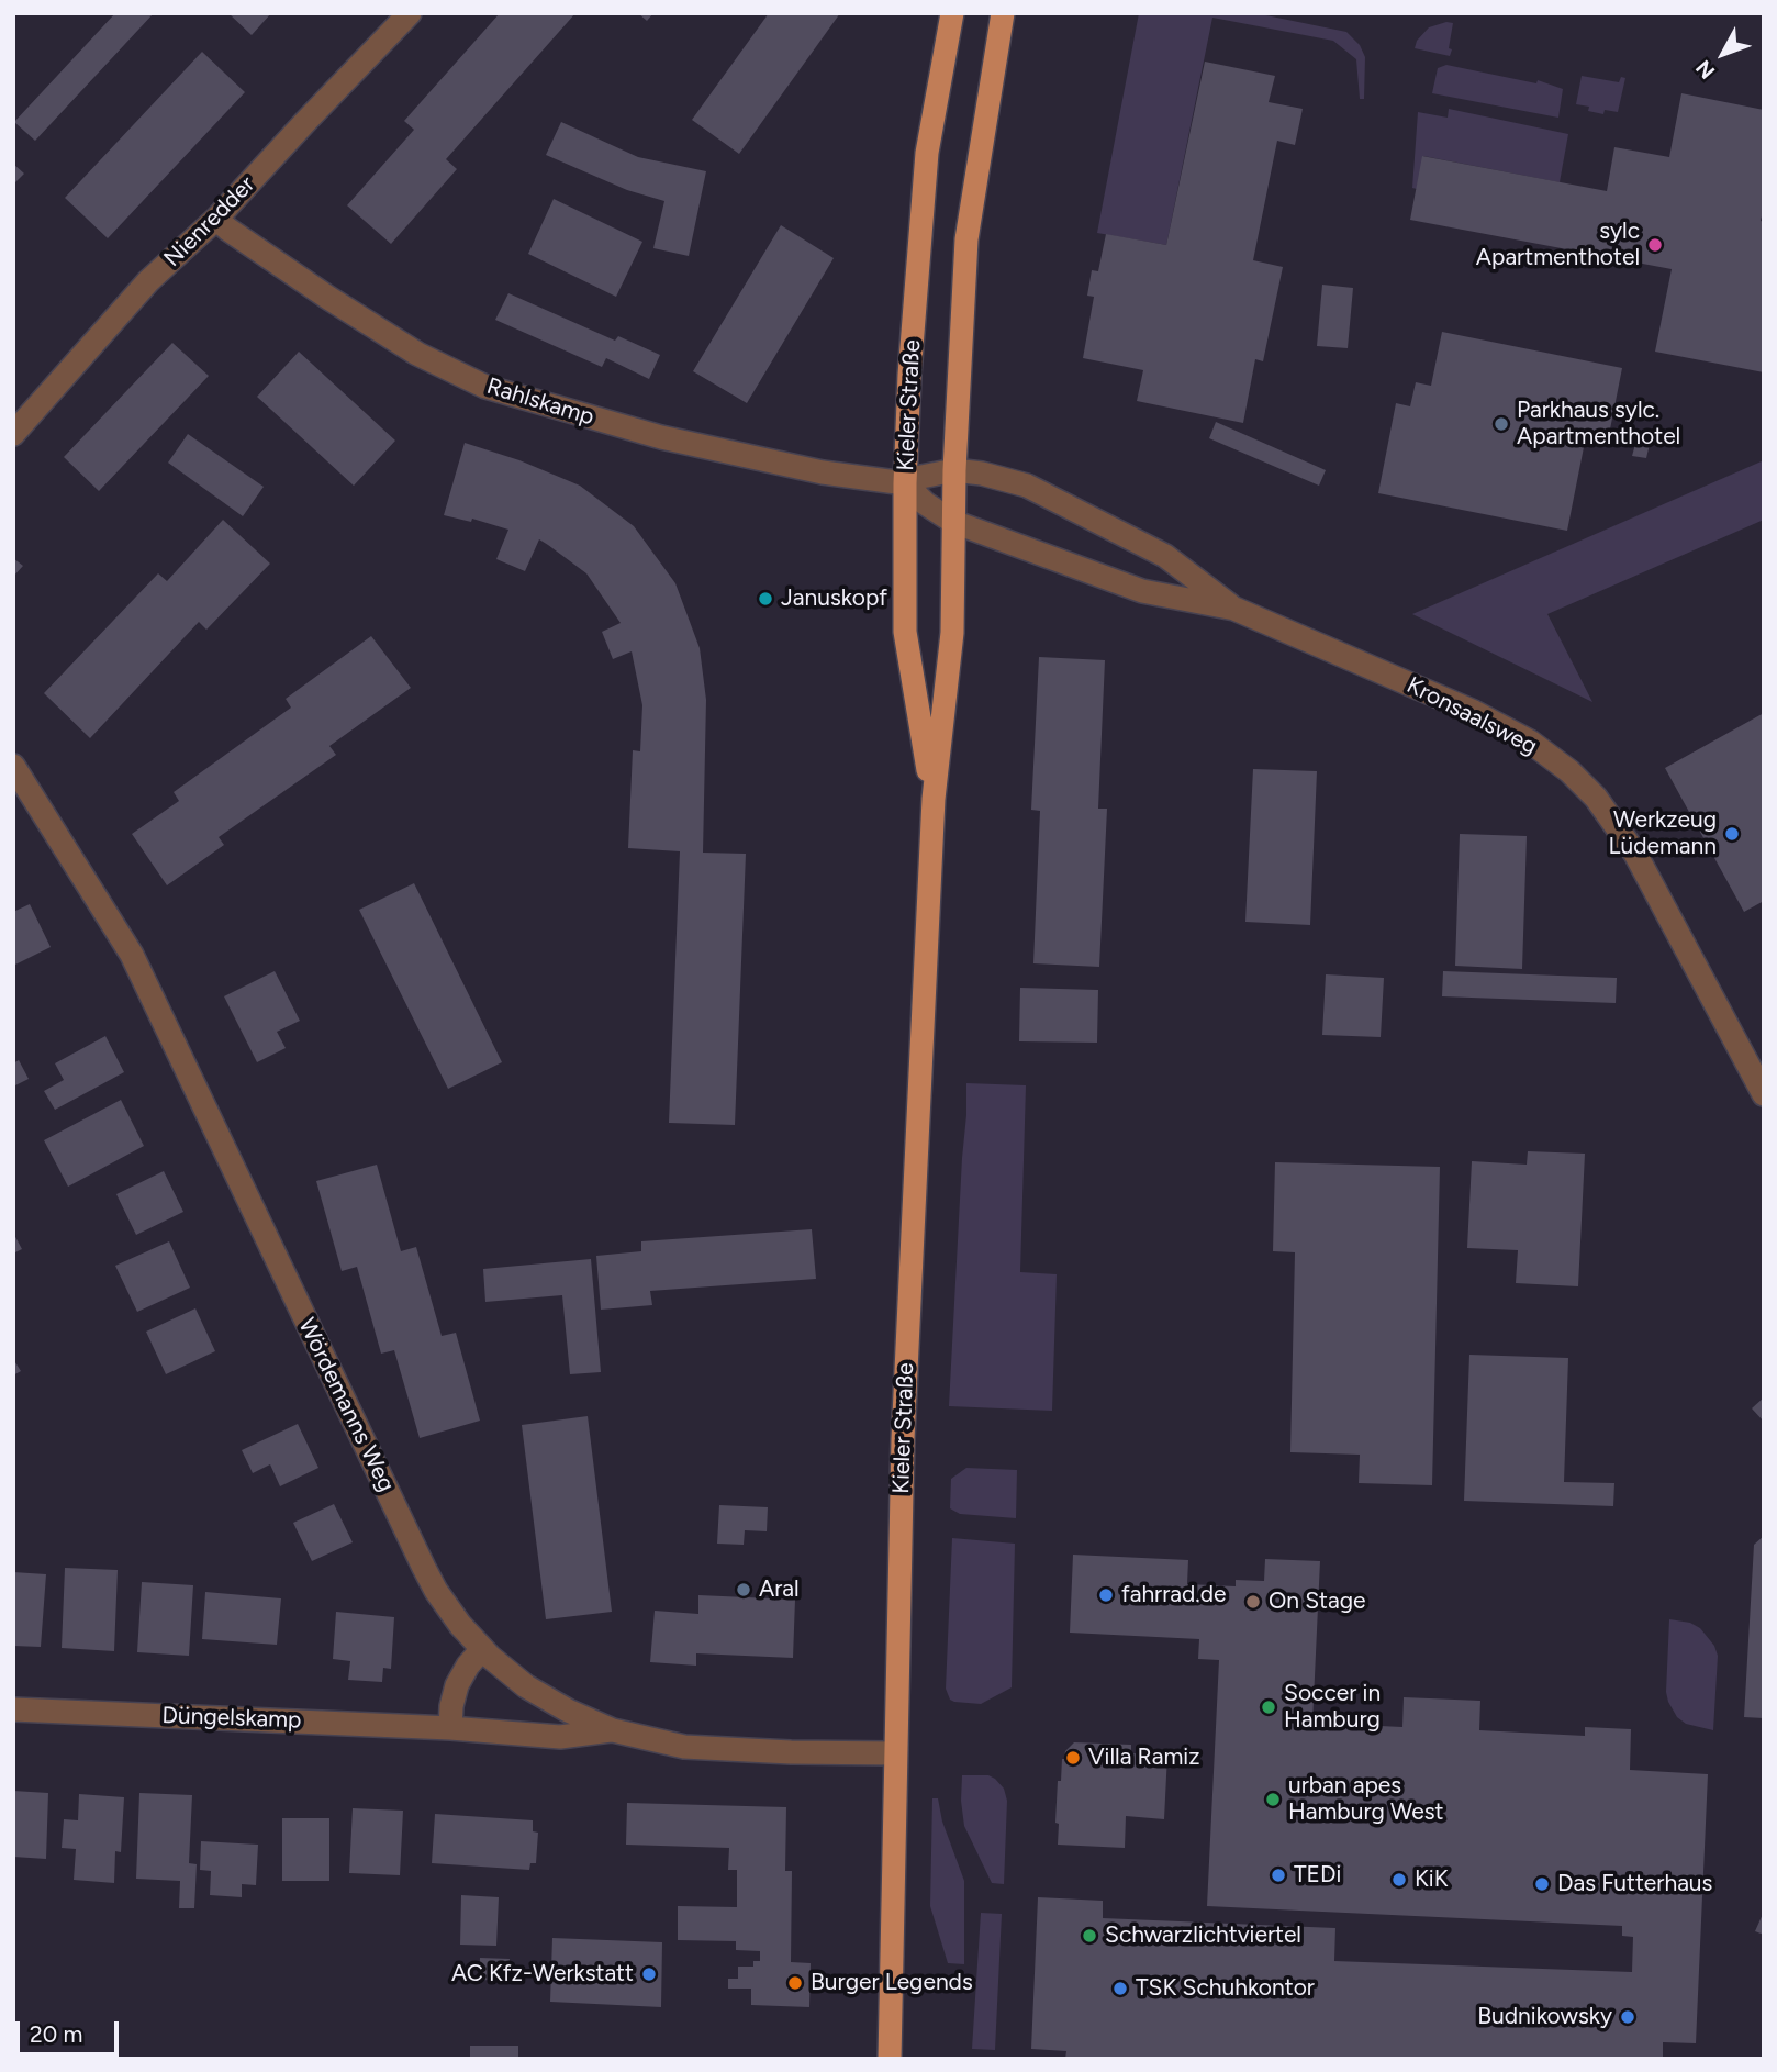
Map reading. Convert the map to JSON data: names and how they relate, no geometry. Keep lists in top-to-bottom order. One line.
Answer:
{"streets":{"main road":["Kieler Straße"],"street":["Nienredder","Rahlskamp","Kronsaalsweg","Wördemanns Weg","Düngelskamp"]},"crossings":[["Nienredder","Rahlskamp"],["Rahlskamp","Kieler Straße"],["Rahlskamp","Kronsaalsweg"],["Kieler Straße","Kronsaalsweg"],["Kieler Straße","Wördemanns Weg"],["Wördemanns Weg","Düngelskamp"]],"places":["sylc Apartmenthotel","Parkhaus sylc. Apartmenthotel","Januskopf","Werkzeug Lüdemann","Aral","fahrrad.de","On Stage","Soccer in Hamburg","Villa Ramiz","urban apes Hamburg West","TEDi","KiK","Das Futterhaus","Schwarzlichtviertel","AC Kfz-Werkstatt","Burger Legends","TSK Schuhkontor","Budnikowsky"],"scale_bar":"20 m","north":"bottom left"}
